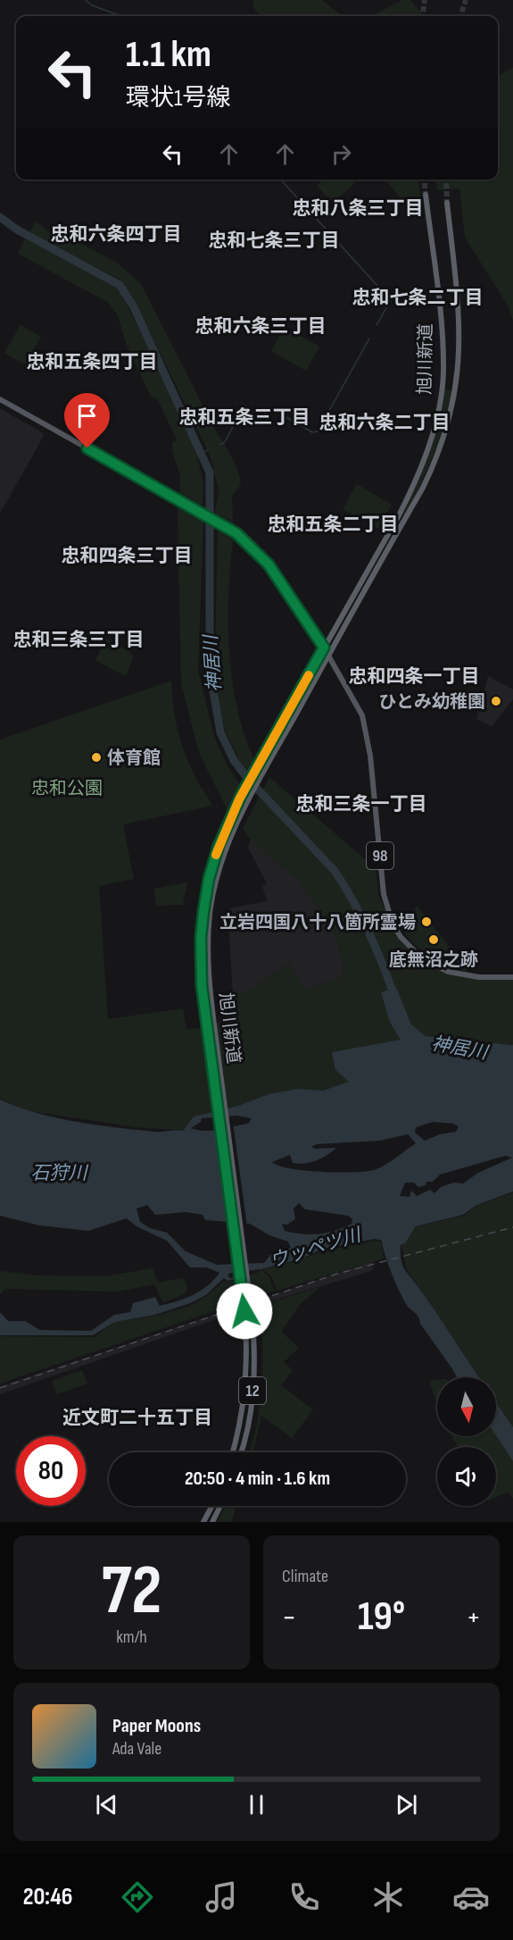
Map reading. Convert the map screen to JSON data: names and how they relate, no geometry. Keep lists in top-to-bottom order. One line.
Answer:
{"streets":{"highway":["旭川新道","12"],"main road":["98"]},"crossings":[["旭川新道","98"]],"districts":["忠和八条三丁目","忠和六条四丁目","忠和七条三丁目","忠和七条二丁目","忠和六条三丁目","忠和五条四丁目","忠和五条三丁目","忠和六条二丁目","忠和五条二丁目","忠和四条三丁目","忠和三条三丁目","忠和四条一丁目","忠和三条一丁目","近文町二十五丁目"],"water":["神居川","石狩川","ウッペツ川"],"parks":["忠和公園"],"places":["ひとみ幼稚園","体育館","立岩四国八十八箇所霊場","底無沼之跡"],"north":"bottom","page":{"turn":["1.1 km","環状1号線"],"limit":"80","trip":"20:50 · 4 min · 1.6 km","tile":[["72","km/h"],"Climate"],"heat":["−","19°","+"],"song":["Paper Moons","Ada Vale"],"tabs":"20:46"}}
